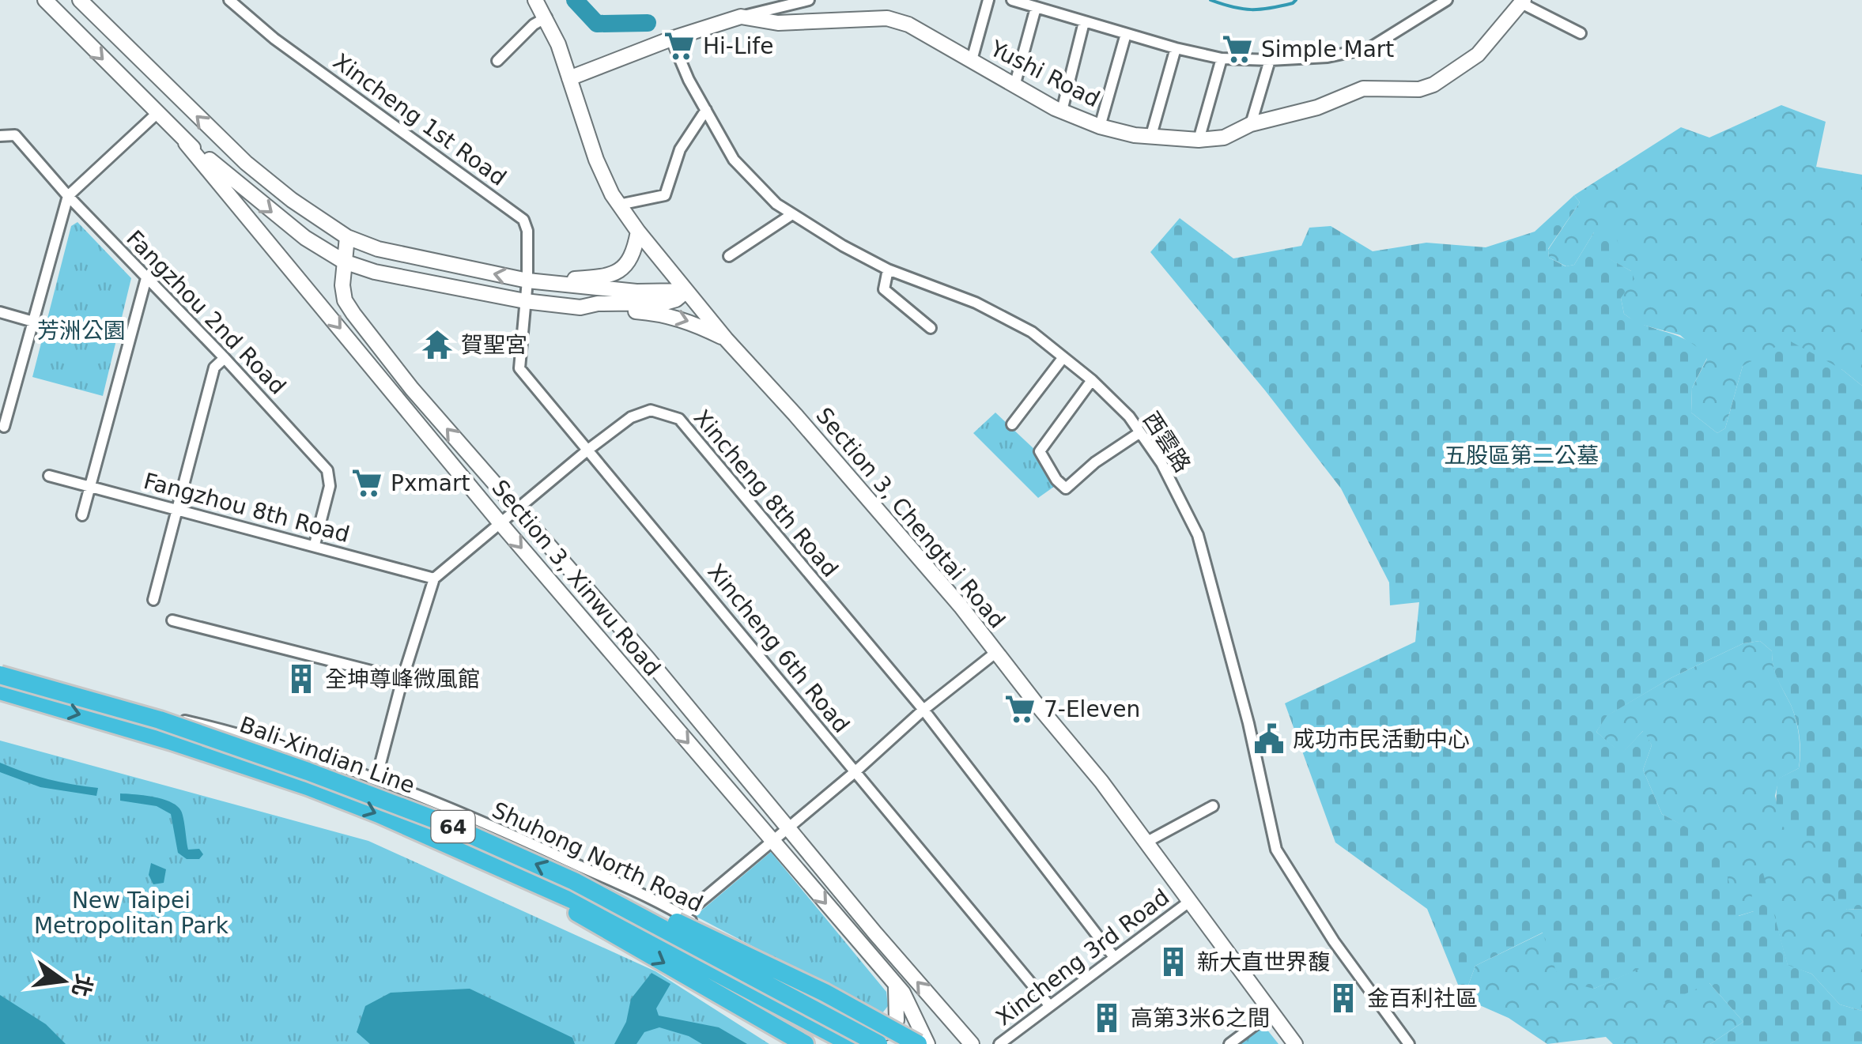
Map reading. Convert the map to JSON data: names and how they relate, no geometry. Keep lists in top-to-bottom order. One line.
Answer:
{"streets":{"highway":["Bali-Xindian Line","64"],"street":["Yushi Road","Xincheng 1st Road","Fangzhou 2nd Road","西雲路","Xincheng 8th Road","Fangzhou 8th Road","Section 3, Chengtai Road","Section 3, Xinwu Road","Xincheng 6th Road","Shuhong North Road","Xincheng 3rd Road"]},"crossings":[["Yushi Road","西雲路"],["Yushi Road","Section 3, Chengtai Road"],["Xincheng 1st Road","Xincheng 6th Road"],["Fangzhou 2nd Road","Fangzhou 8th Road"],["Xincheng 8th Road","Fangzhou 8th Road"],["Xincheng 8th Road","Section 3, Xinwu Road"],["Xincheng 8th Road","Xincheng 6th Road"],["Xincheng 8th Road","Xincheng 3rd Road"],["Section 3, Chengtai Road","Xincheng 3rd Road"],["Xincheng 6th Road","Xincheng 3rd Road"],["Bali-Xindian Line","Shuhong North Road"]],"parks":["芳洲公園","五股區第二公墓","New Taipei Metropolitan Park"],"places":{"supermarket":["Hi-Life","Simple Mart","Pxmart","7-Eleven"],"temple":["賀聖宮"],"building":["全坤尊峰微風館","新大直世界馥","金百利社區","高第3米6之間"],"public building":["成功市民活動中心"]},"north":"right"}
